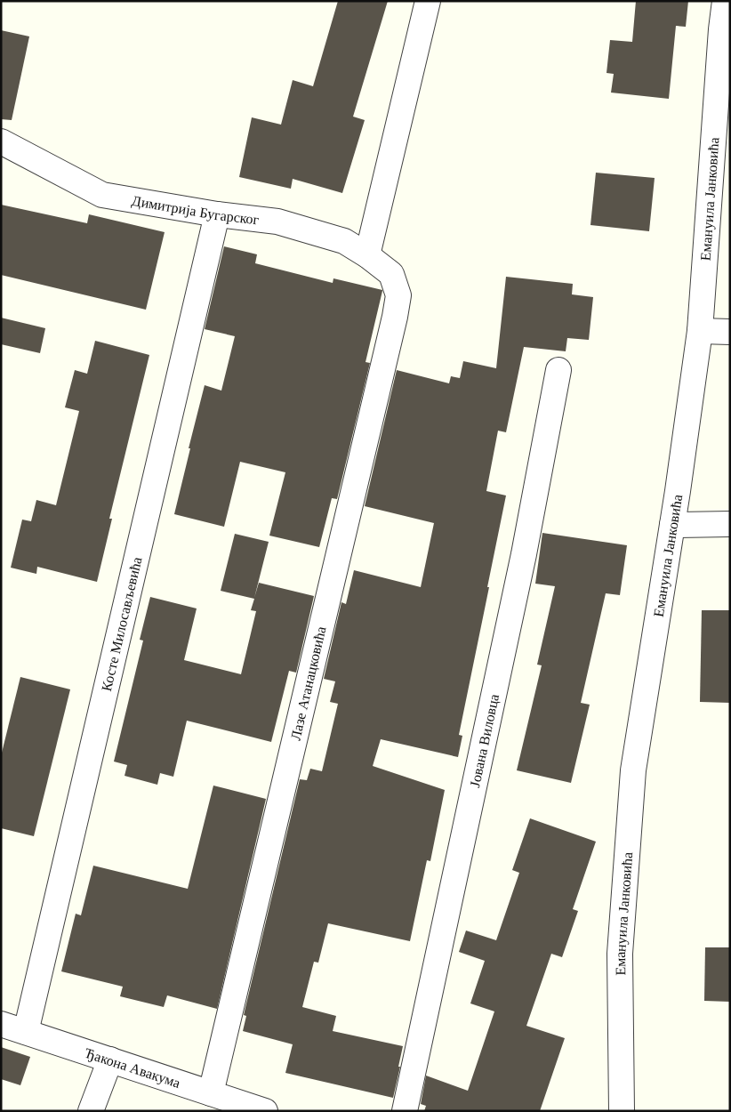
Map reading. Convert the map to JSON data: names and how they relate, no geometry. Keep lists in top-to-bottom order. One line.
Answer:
{"streets":{"street":["Емануила Јанковића","Димитрија Бугарског","Косте Милосављевића","Лазе Атанацковића","Јована Виловца","Ђакона Авакума"]},"crossings":[["Димитрија Бугарског","Косте Милосављевића"],["Димитрија Бугарског","Лазе Атанацковића"],["Косте Милосављевића","Ђакона Авакума"],["Лазе Атанацковића","Ђакона Авакума"]]}
